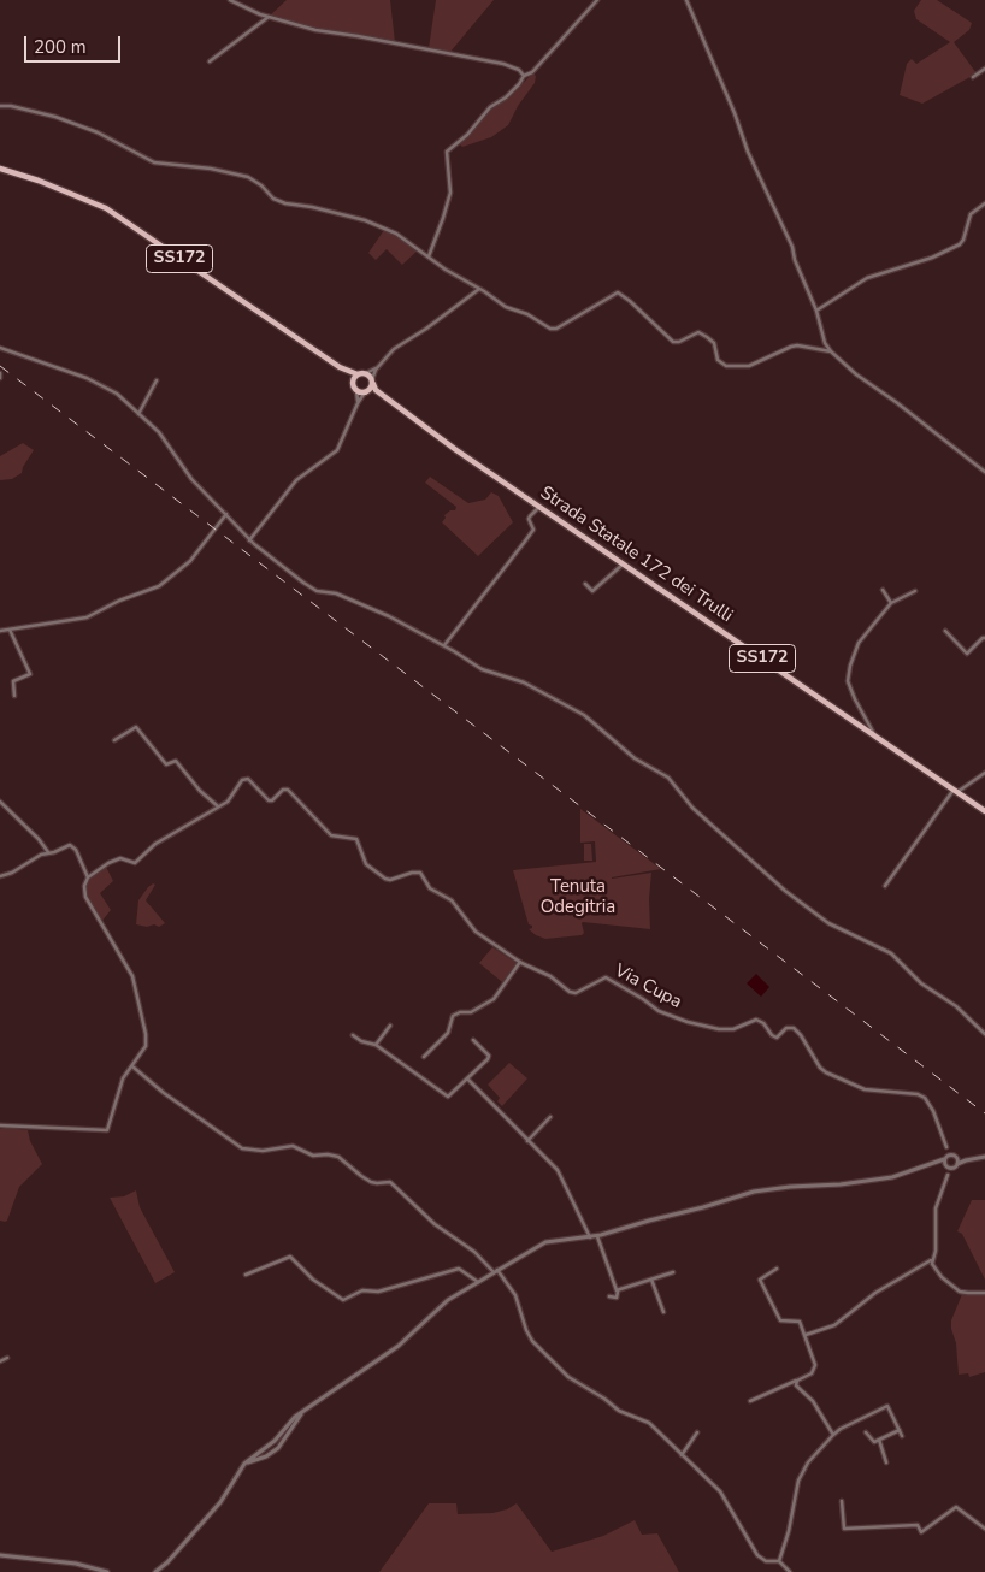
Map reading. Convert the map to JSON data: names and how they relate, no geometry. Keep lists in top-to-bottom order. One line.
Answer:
{"streets":{"main road":["SS172","Strada Statale 172 dei Trulli"],"street":["Via Cupa"]},"crossings":[["SS172","Strada Statale 172 dei Trulli"]],"parks":["Tenuta Odegitria"],"scale_bar":"200 m"}
